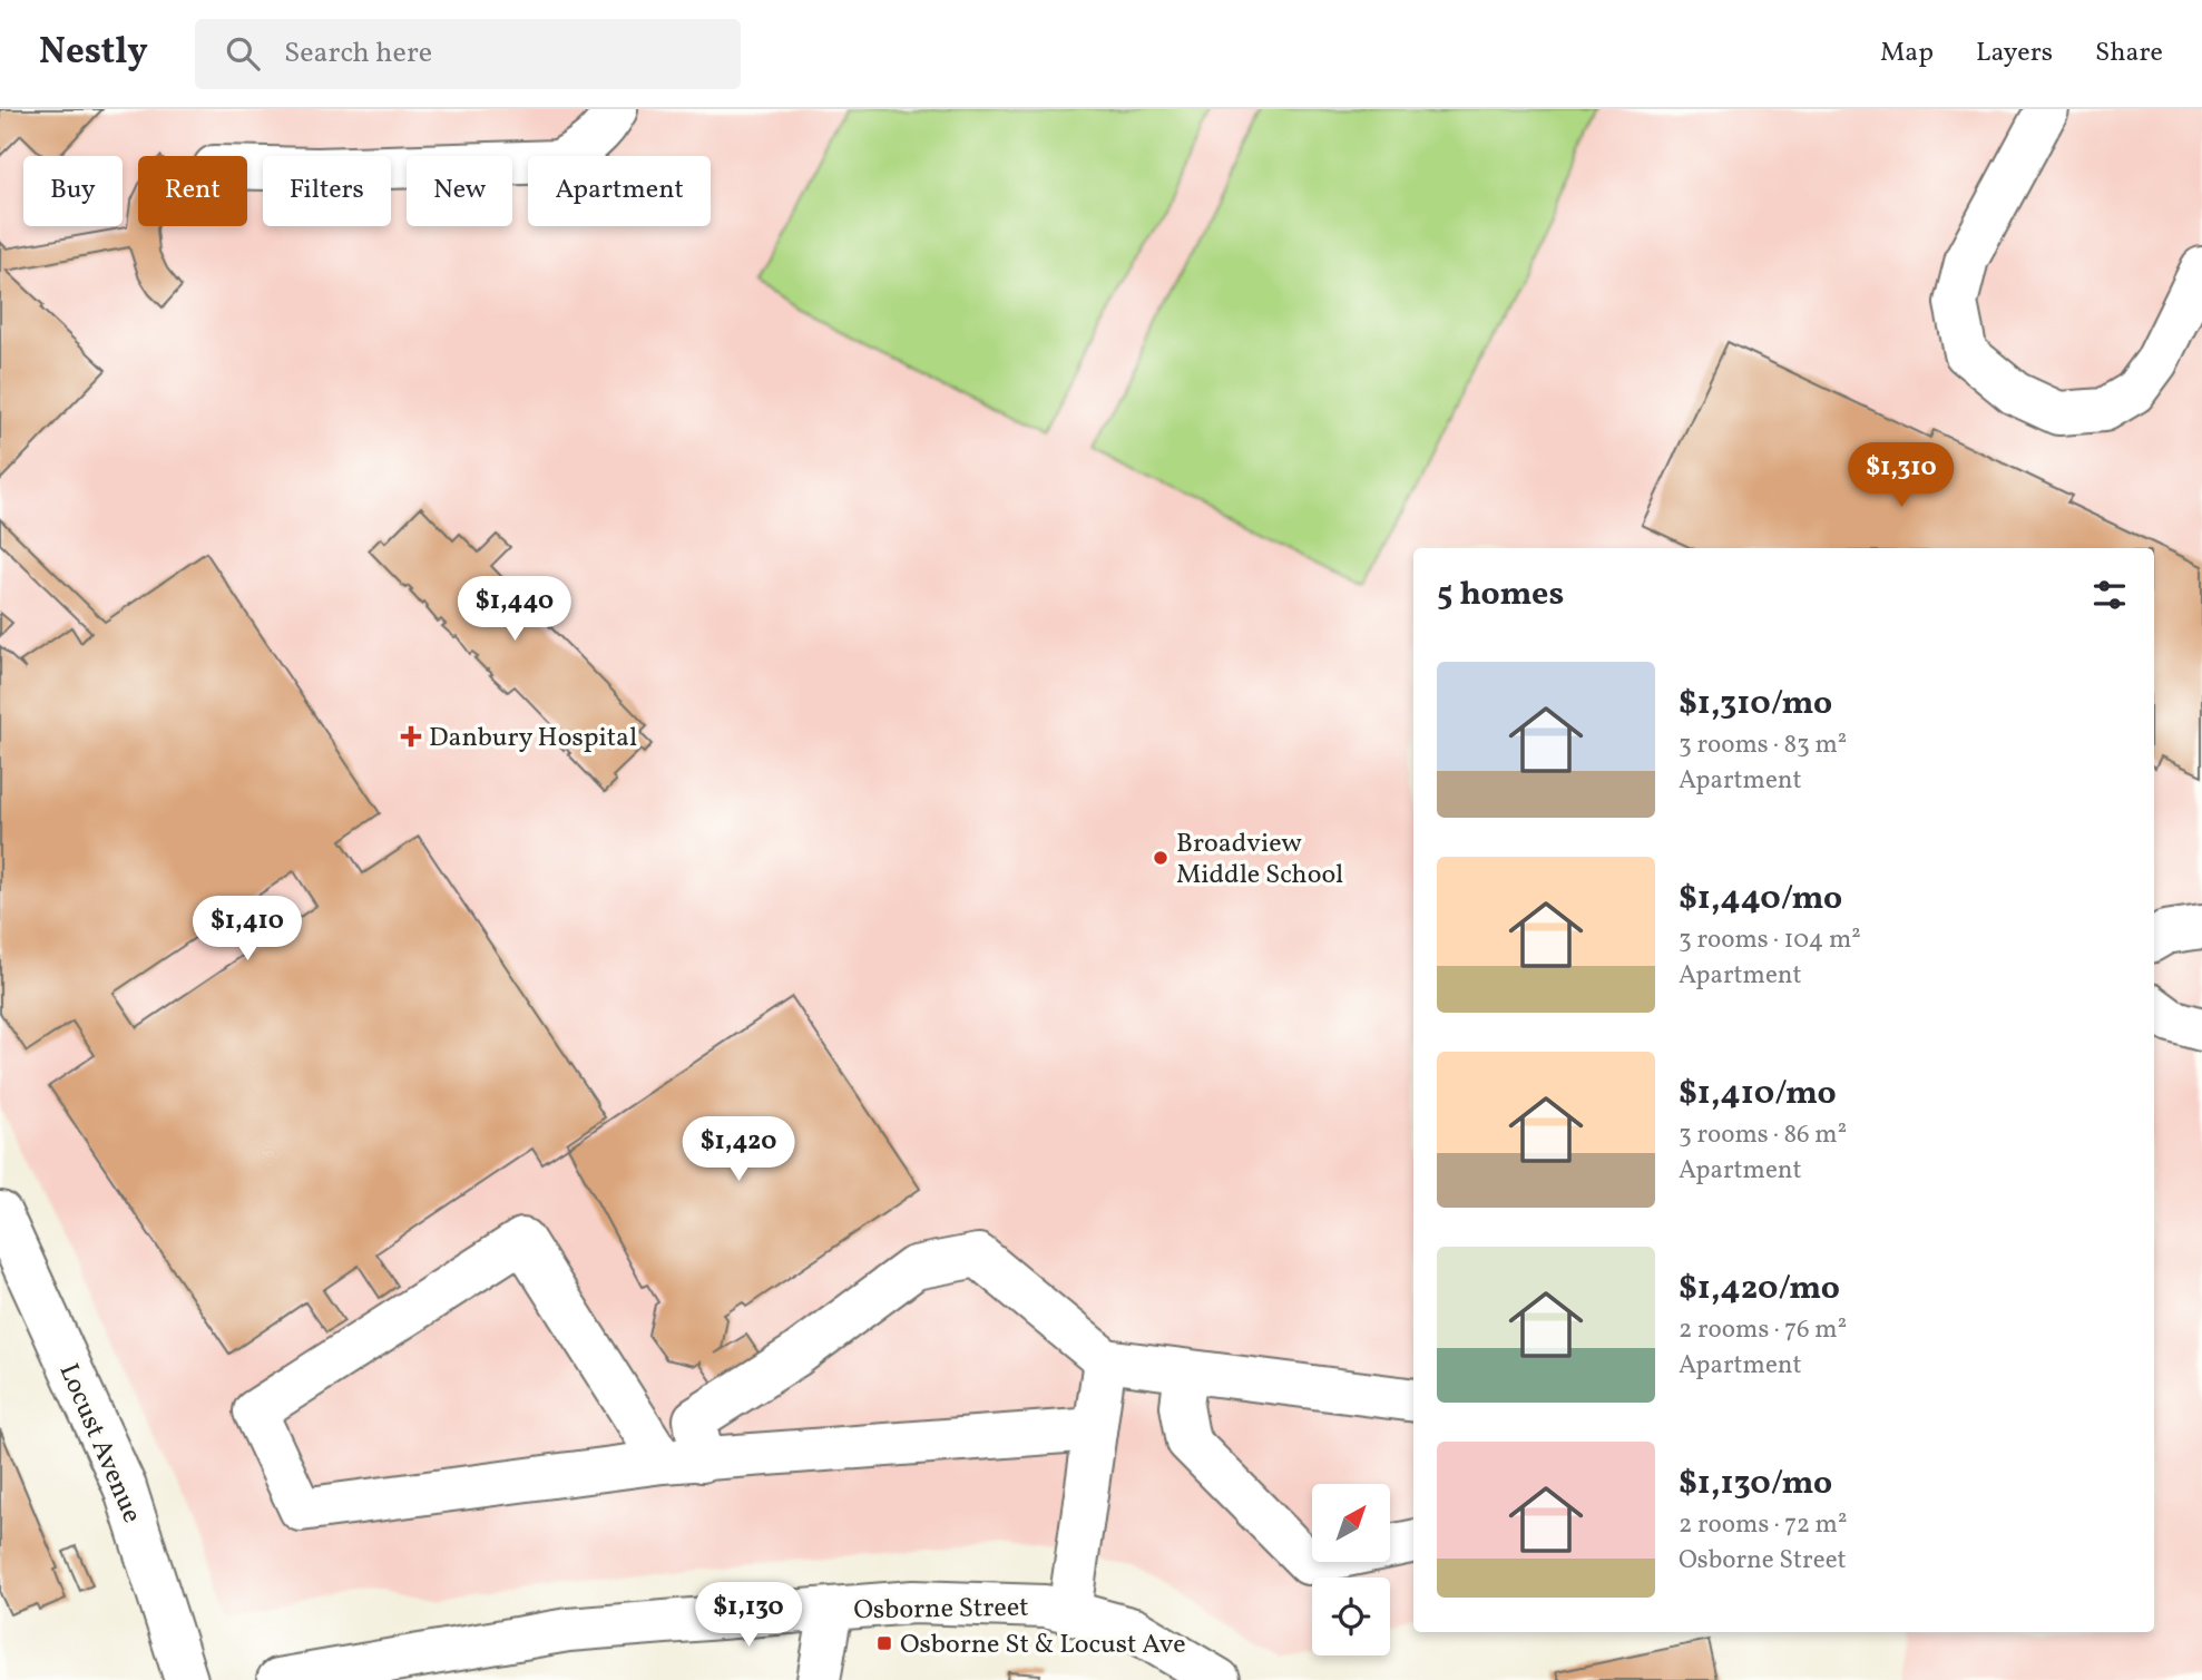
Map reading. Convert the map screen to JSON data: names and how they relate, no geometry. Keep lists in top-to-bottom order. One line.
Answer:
{"streets":{"main road":["Locust Avenue","Osborne Street"]},"places":{"health":["Danbury Hospital"],"other":["Broadview Middle School"],"transit":["Osborne St & Locust Ave"]},"north":"top right","page":{"header":"Nestly","search":"Search here","nav":["Map","Layers","Share"],"chip":["Buy","Rent","Filters","New","Apartment"],"price":["$1,310","$1,440","$1,410","$1,420","$1,130"],"heading":"5 homes","list":[{"name":"$1,310/mo","note":"3 rooms · 83 m² · Apartment"},{"name":"$1,440/mo","note":"3 rooms · 104 m² · Apartment"},{"name":"$1,410/mo","note":"3 rooms · 86 m² · Apartment"},{"name":"$1,420/mo","note":"2 rooms · 76 m² · Apartment"},{"name":"$1,130/mo","note":"2 rooms · 72 m² · Osborne Street"}]}}
